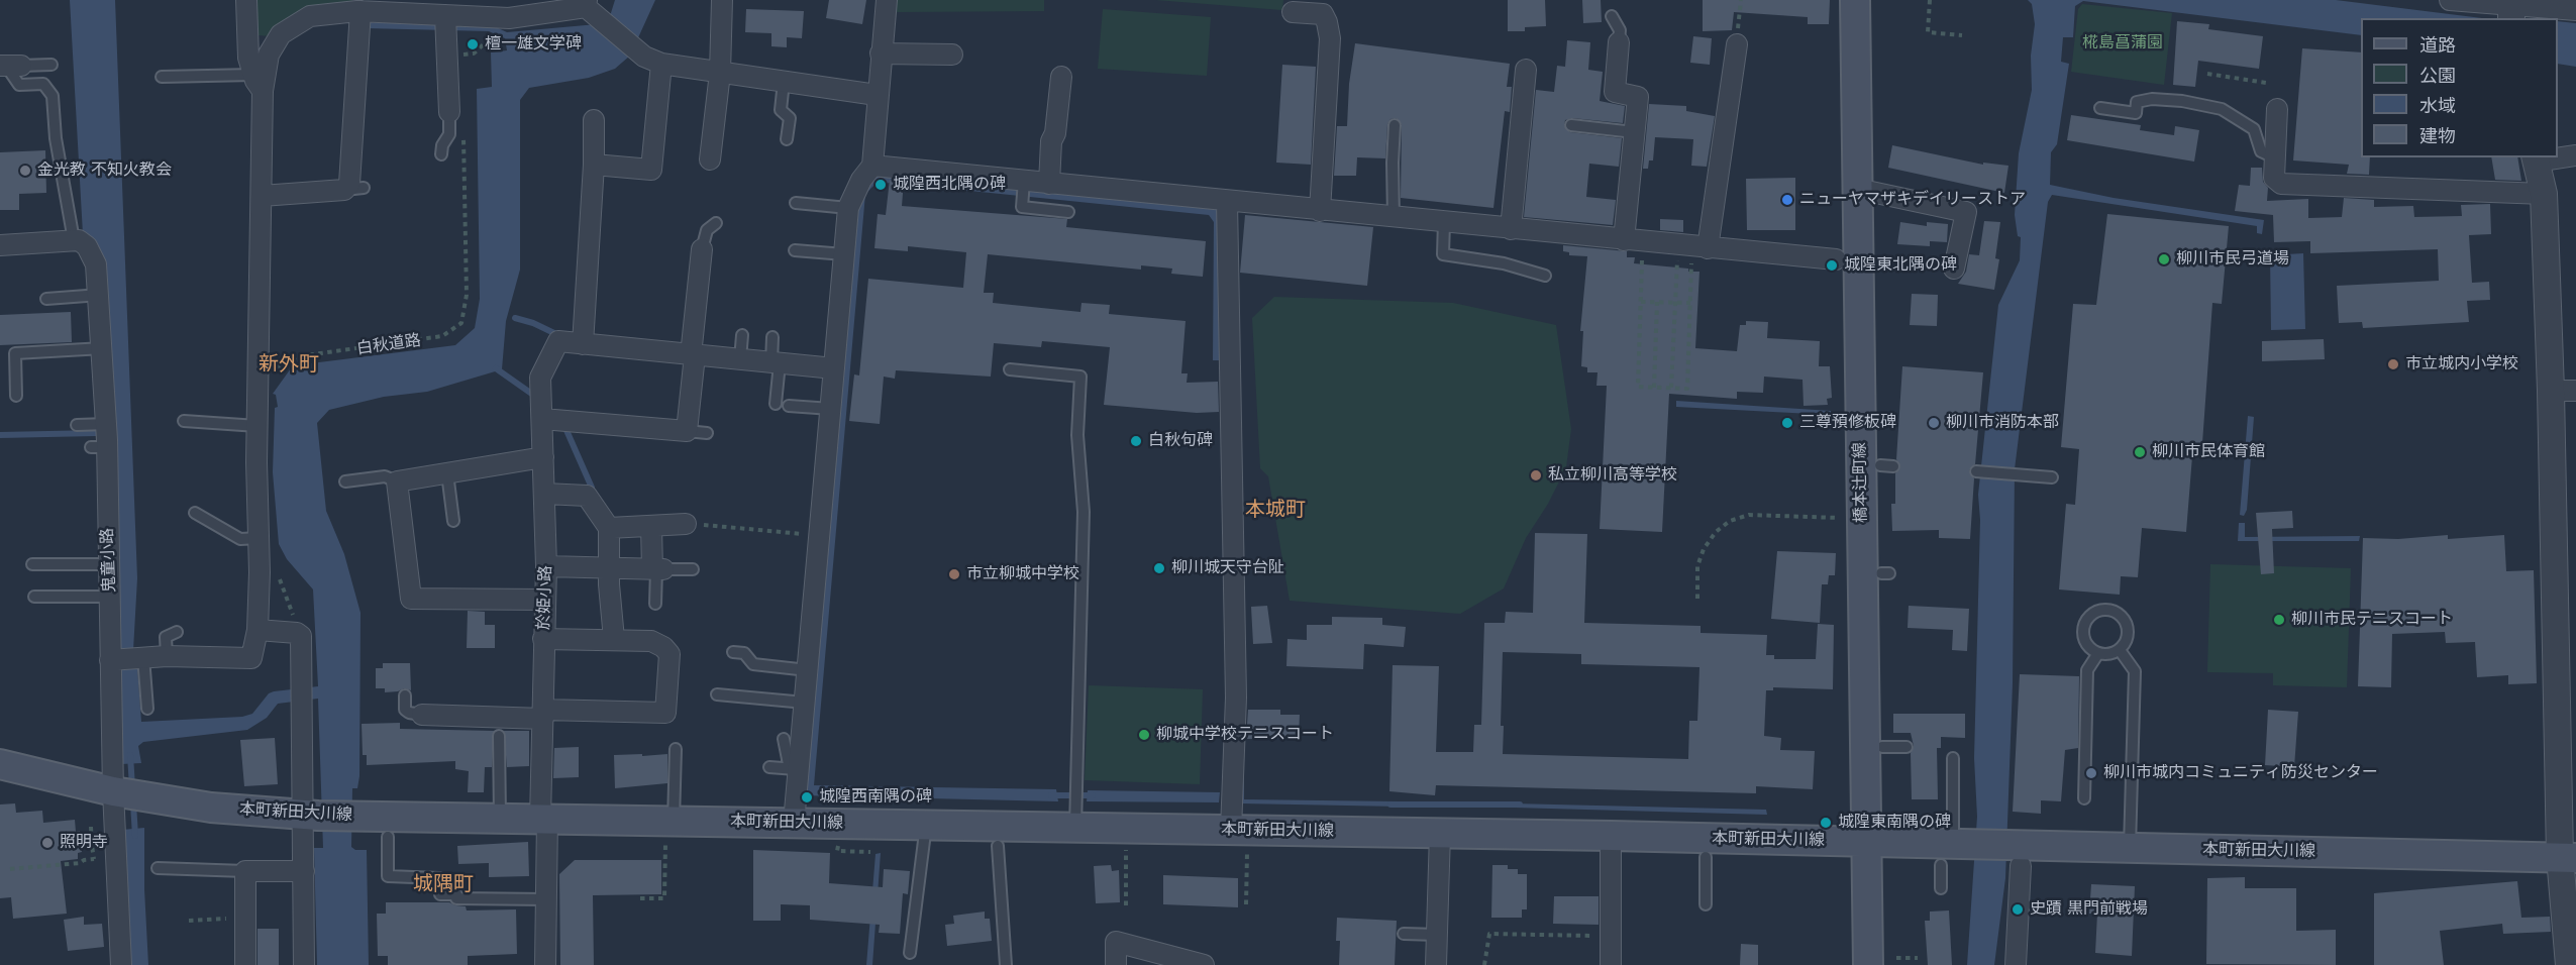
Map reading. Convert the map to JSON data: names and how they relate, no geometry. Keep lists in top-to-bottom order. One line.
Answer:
{"streets":{"main road":["橋本辻町線","本町新田大川線"],"street":["鬼童小路","於姫小路"],"path":["白秋道路"]},"crossings":[["橋本辻町線","本町新田大川線"],["鬼童小路","本町新田大川線"],["於姫小路","本町新田大川線"]],"districts":["新外町","本城町","城隅町"],"parks":["椛島菖蒲園"],"places":["檀一雄文学碑","金光教 不知火教会","城隍西北隅の碑","ニューヤマザキデイリーストア","柳川市民弓道場","城隍東北隅の碑","市立城内小学校","三尊預修板碑","柳川市消防本部","白秋句碑","柳川市民体育館","私立柳川高等学校","柳川城天守台阯","市立柳城中学校","柳川市民テニスコート","柳城中学校テニスコート","柳川市城内コミュニティ防災センター","城隍西南隅の碑","城隍東南隅の碑","照明寺","史蹟 黒門前戦場"],"legend":["道路","公園","水域","建物"]}
